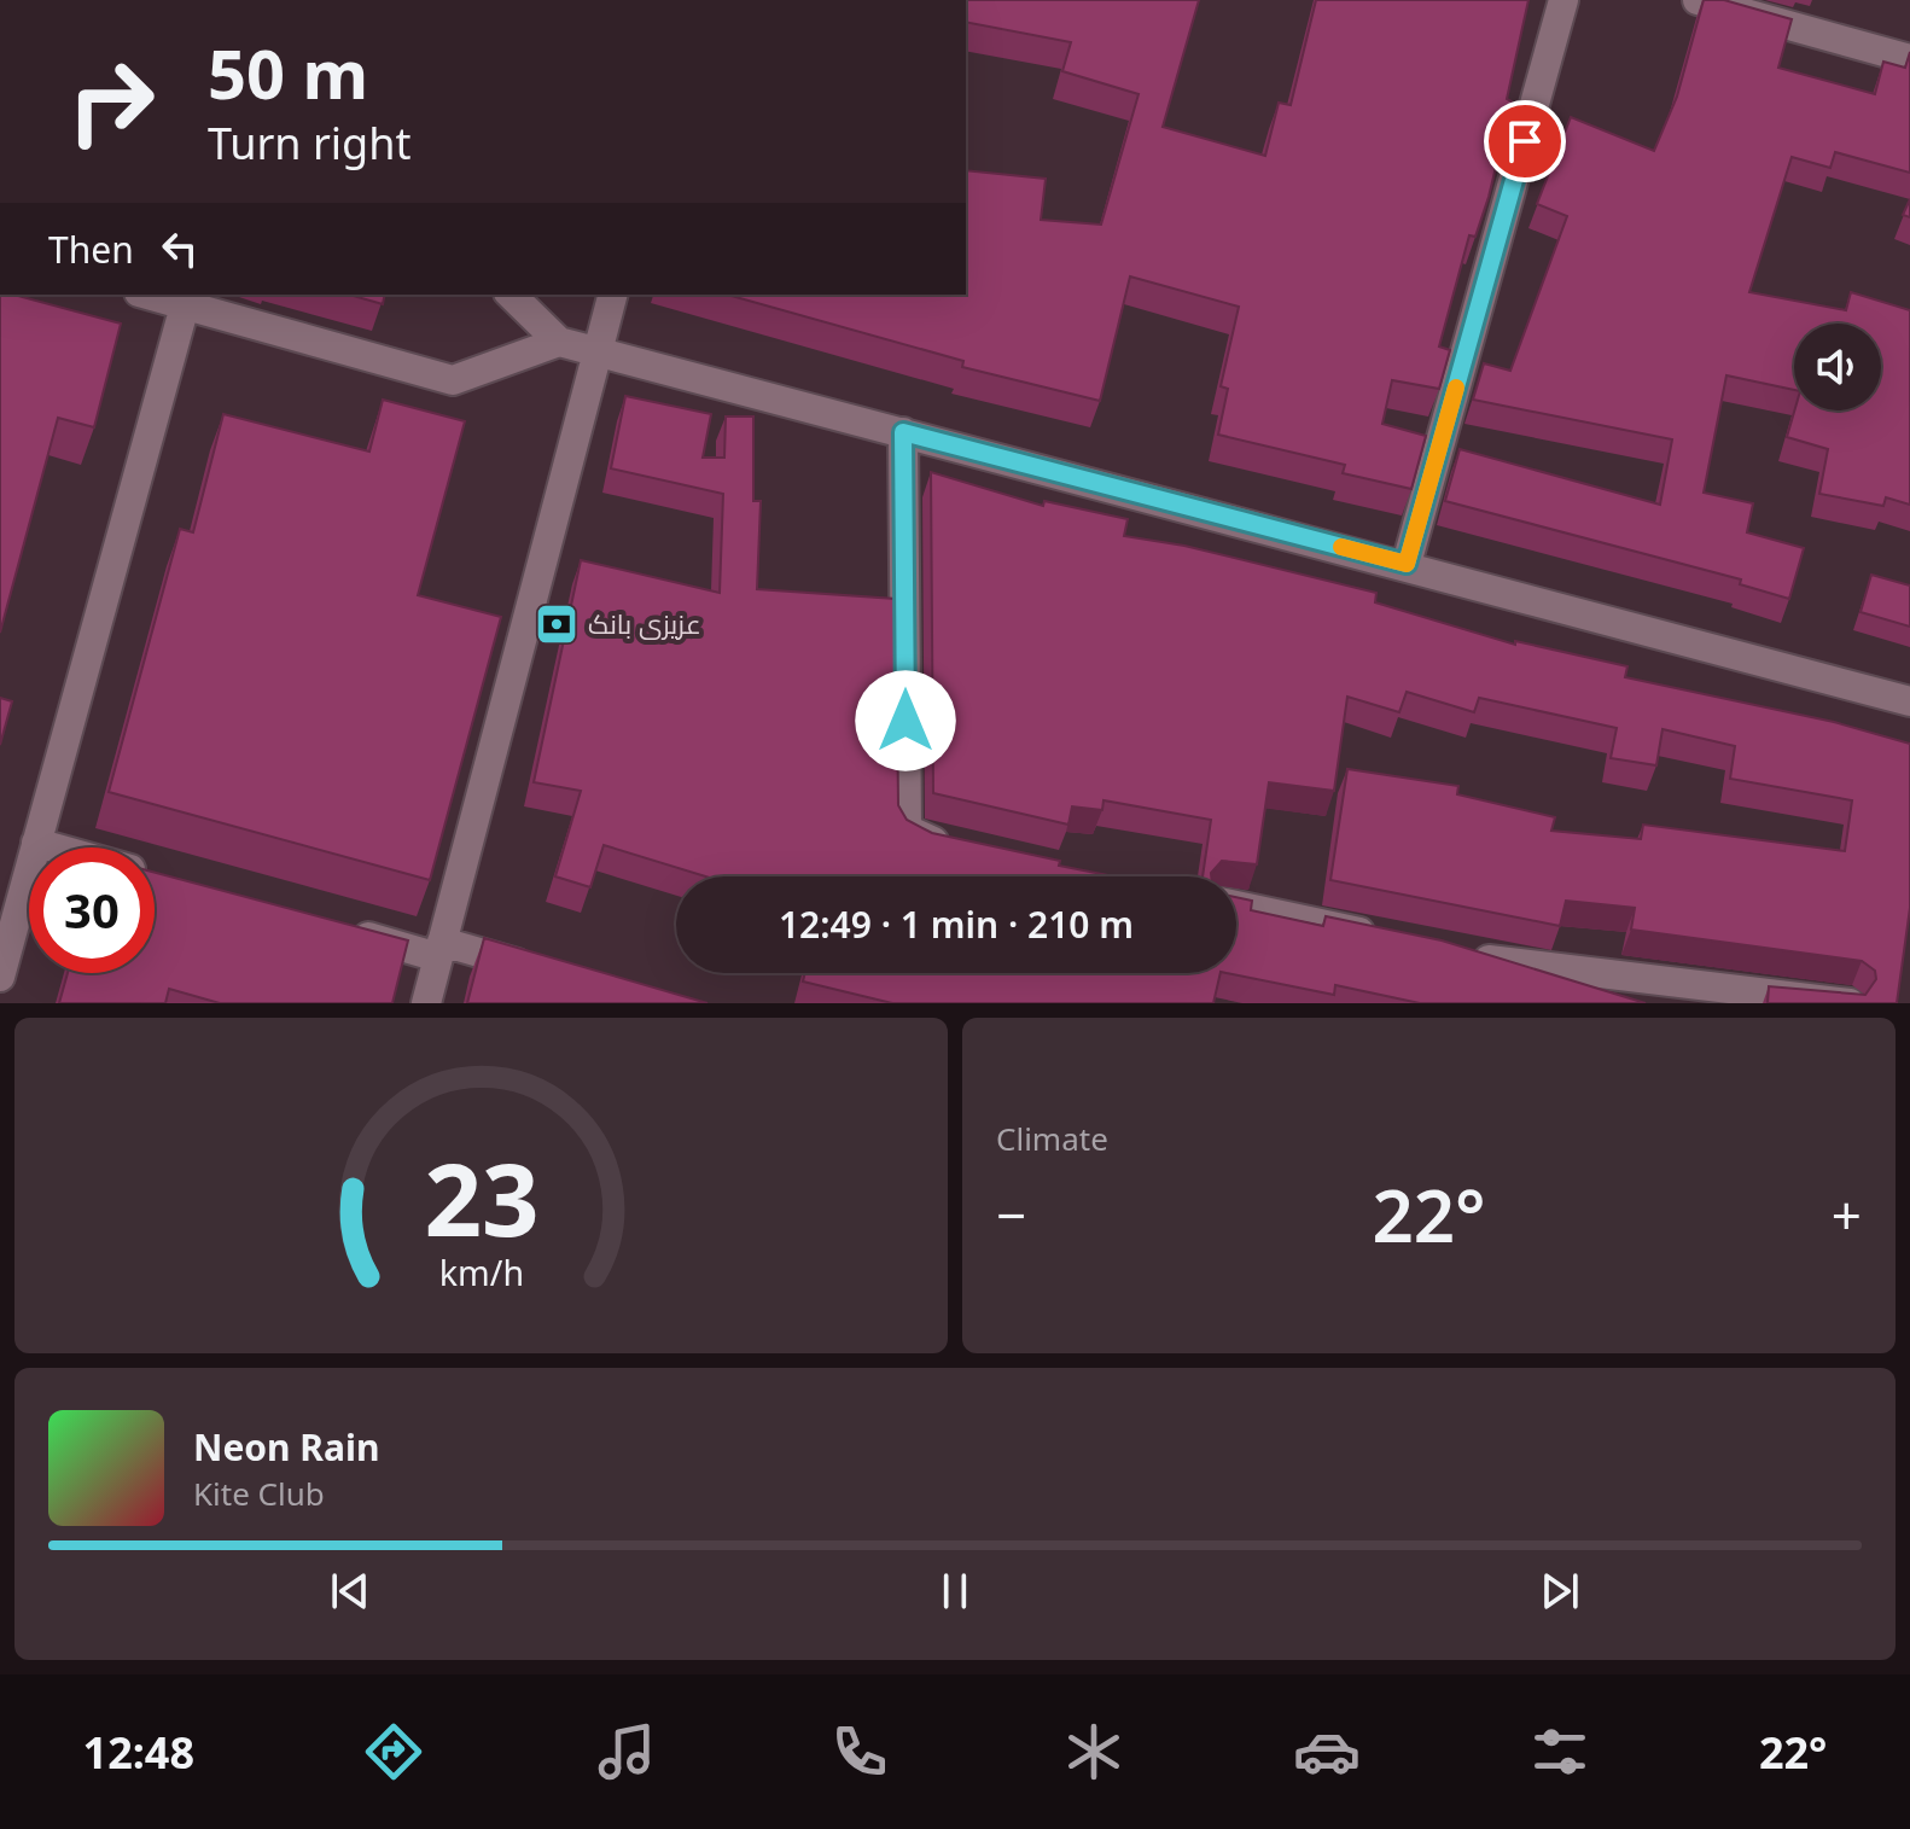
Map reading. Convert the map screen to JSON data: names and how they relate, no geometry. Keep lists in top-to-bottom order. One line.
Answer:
{"places":{"bank":["عزیزی بانک"]},"page":{"turn":["50 m","Turn right"],"then":"Then","limit":"30","trip":"12:49 · 1 min · 210 m","tile":"Climate","heat":["−","22°","+"],"song":["Neon Rain","Kite Club"],"tabs":["12:48","22°"],"gauge":["23","km/h"]}}
